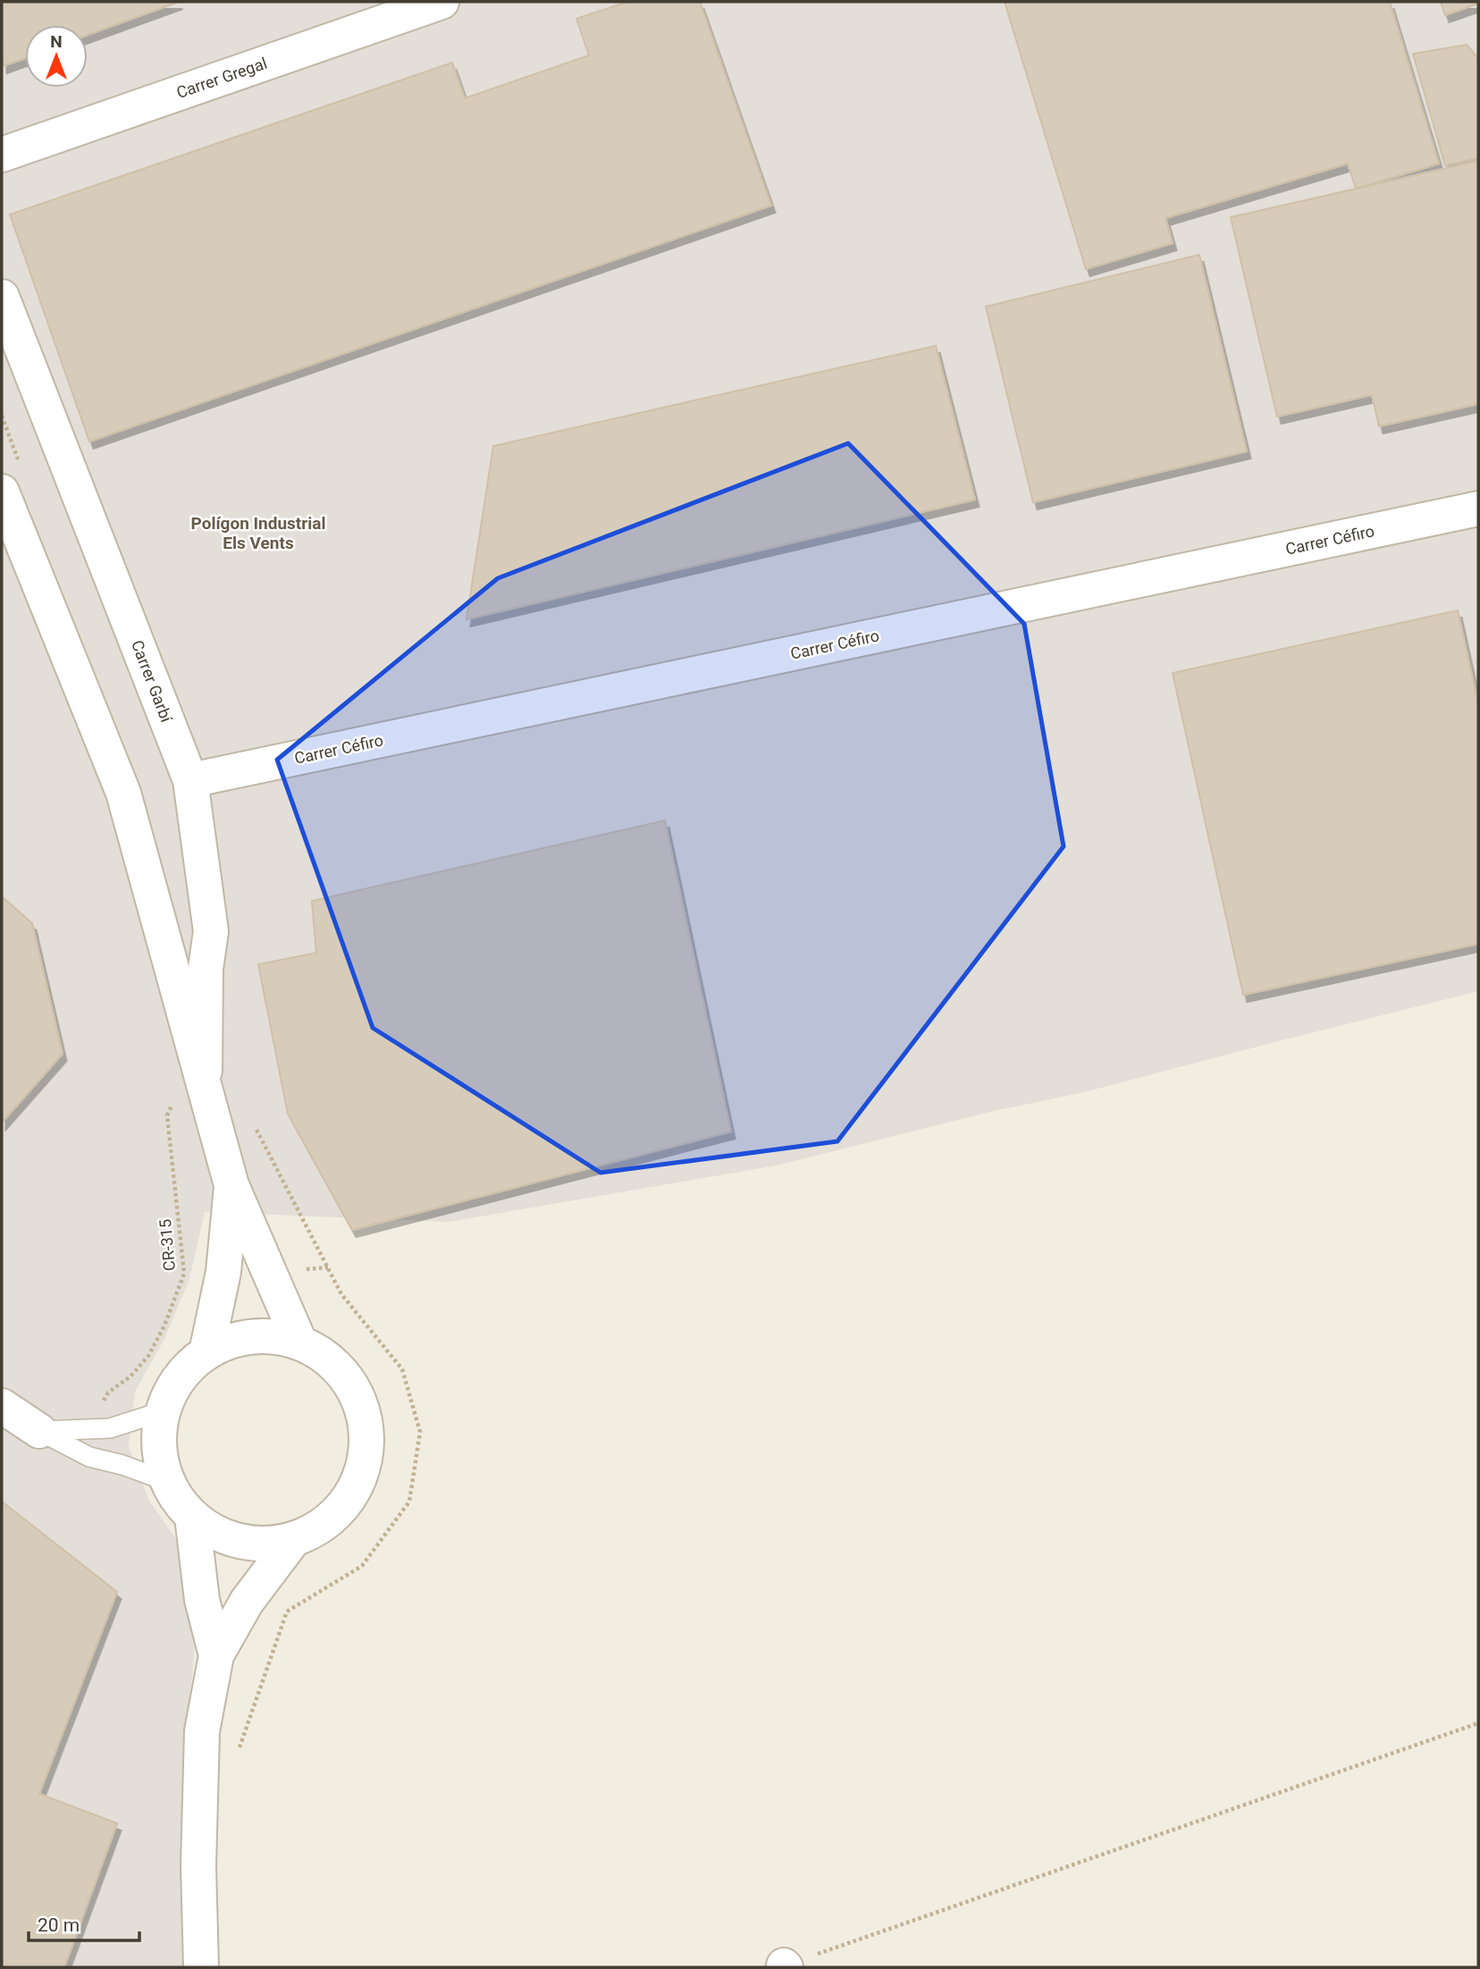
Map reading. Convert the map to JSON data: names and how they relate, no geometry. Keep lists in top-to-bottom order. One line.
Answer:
{"streets":{"street":["Carrer Gregal","Carrer Céfiro","Carrer Garbí"],"path":["CR-315"]},"crossings":[["Carrer Céfiro","Carrer Garbí"],["Carrer Garbí","CR-315"]],"districts":["Polígon Industrial Els Vents"],"scale_bar":"20 m","north":"top"}
